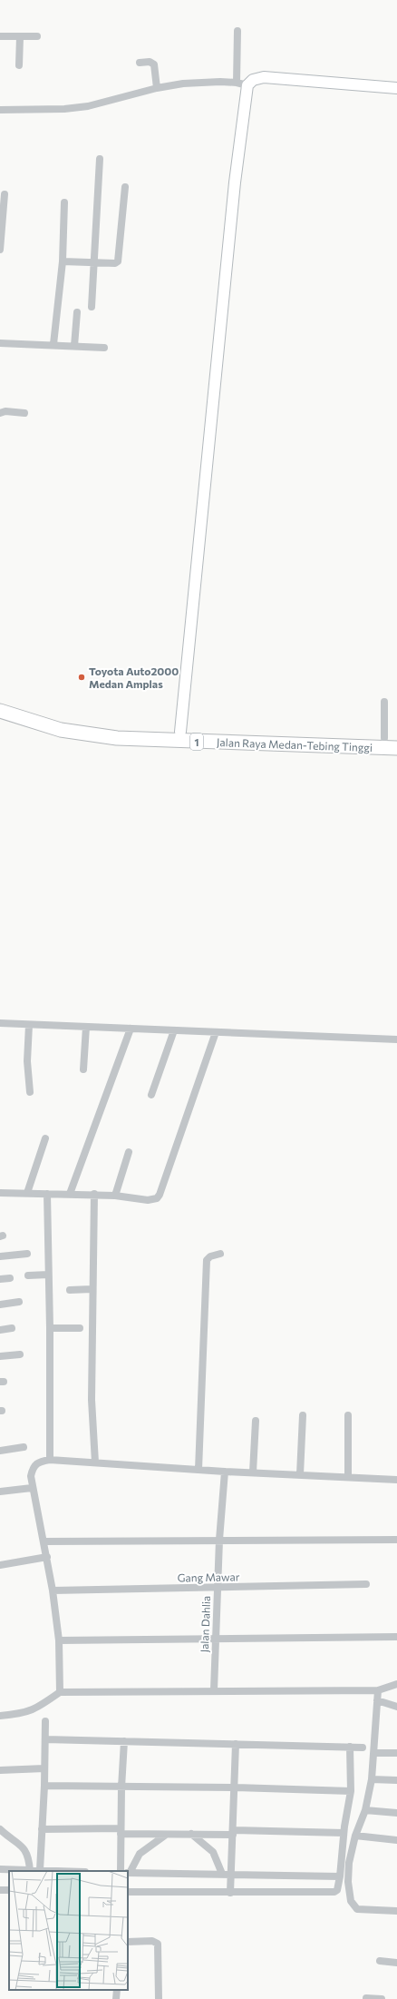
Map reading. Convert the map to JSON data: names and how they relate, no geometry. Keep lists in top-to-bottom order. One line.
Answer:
{"streets":{"highway":["1","Jalan Raya Medan-Tebing Tinggi"],"street":["Gang Mawar","Jalan Dahlia"]},"crossings":[["Gang Mawar","Jalan Dahlia"]],"places":["Toyota Auto2000 Medan Amplas"]}
